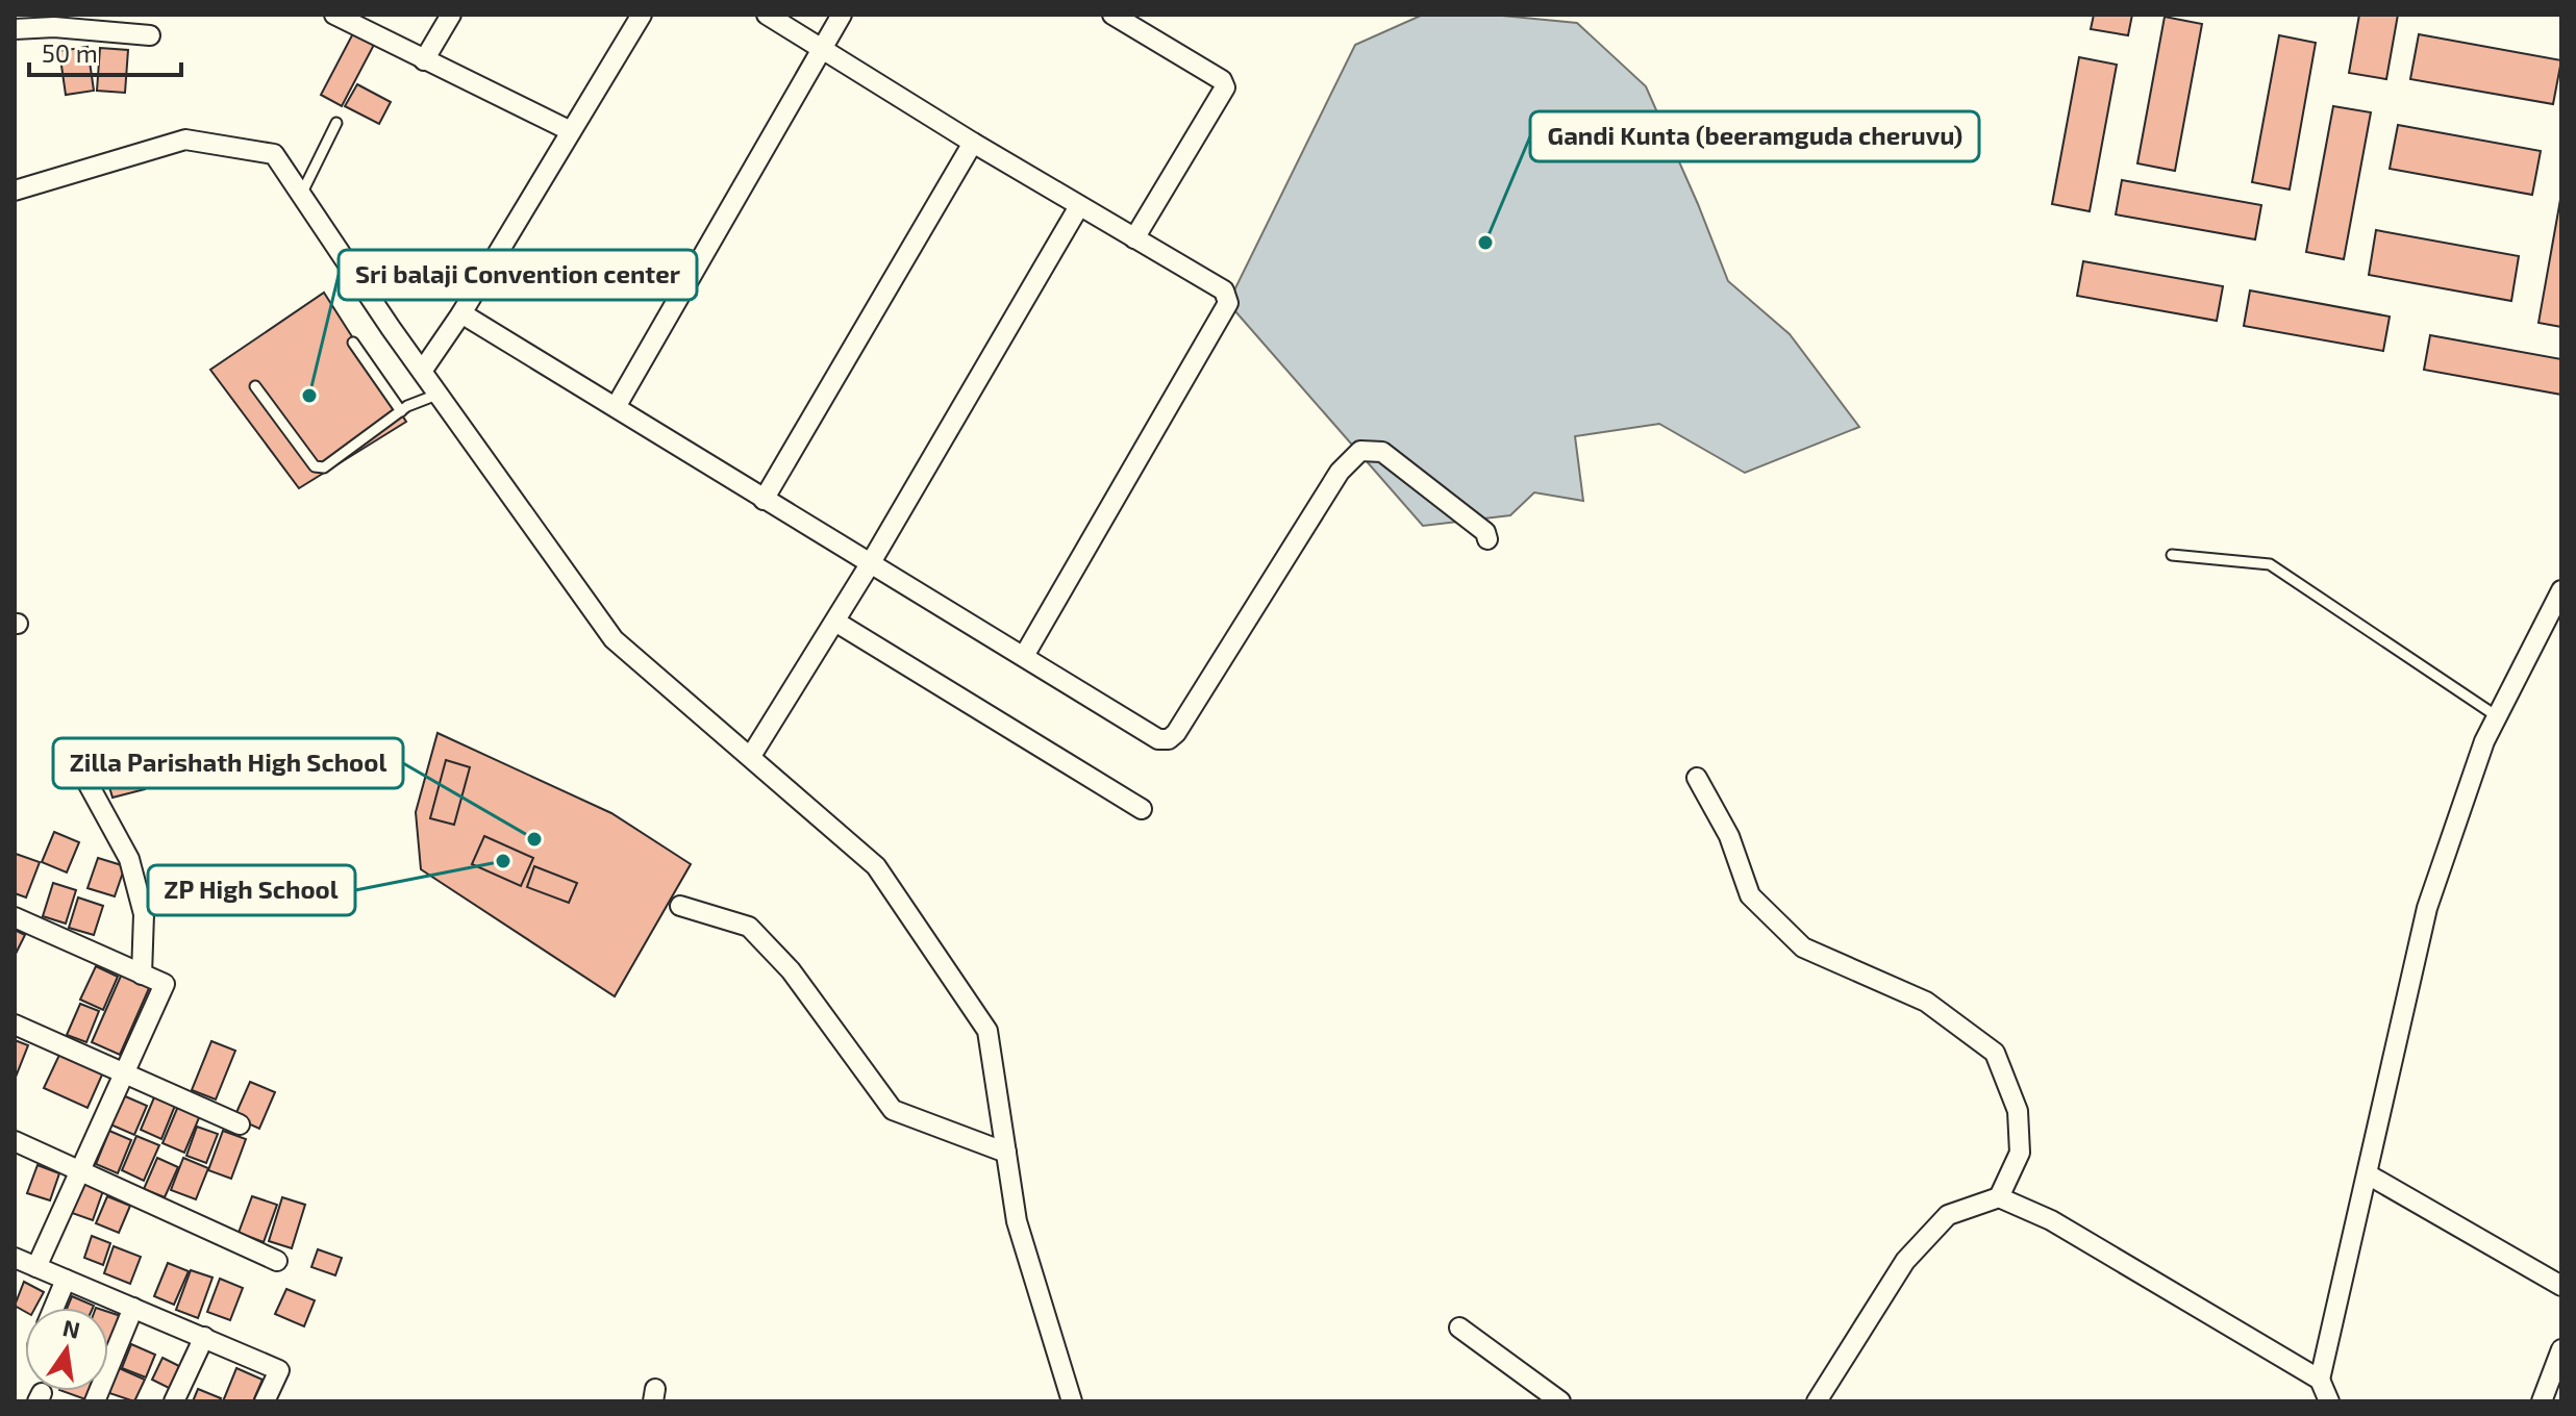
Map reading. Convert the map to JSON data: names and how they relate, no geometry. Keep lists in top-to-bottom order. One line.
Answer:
{"places":["Gandi Kunta (beeramguda cheruvu)","Sri balaji Convention center","Zilla Parishath High School","ZP High School"],"scale_bar":"50 m","north":"top"}
